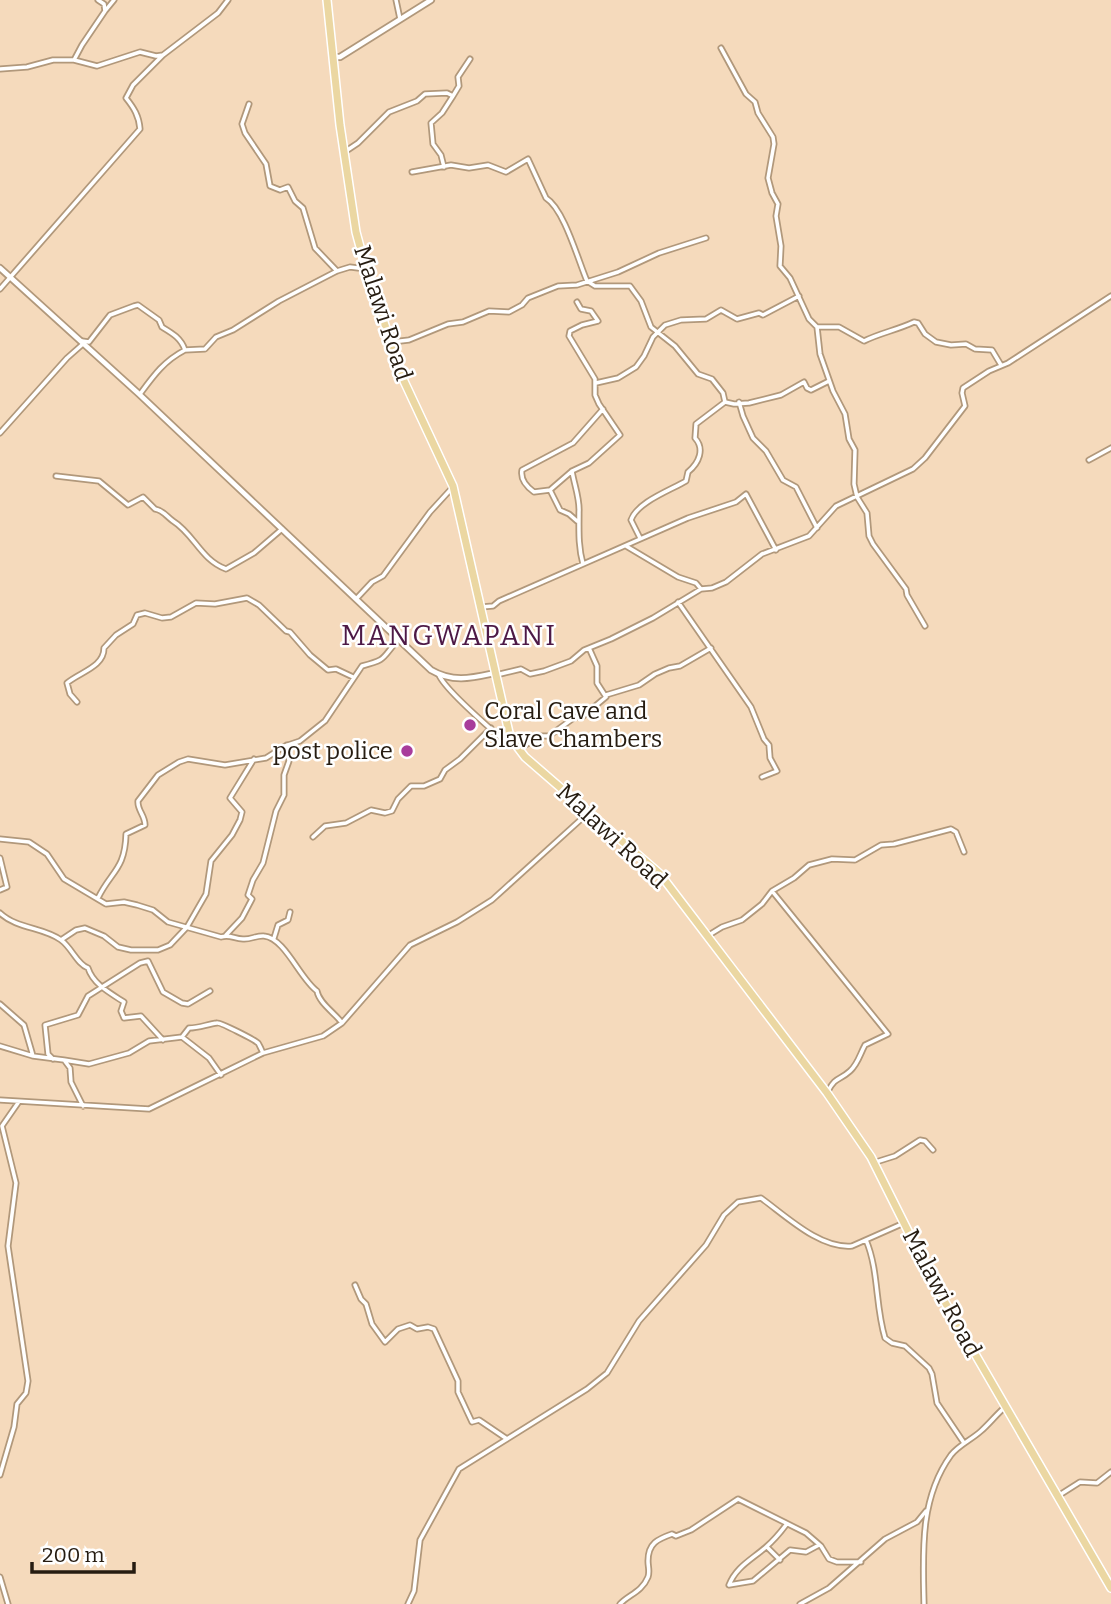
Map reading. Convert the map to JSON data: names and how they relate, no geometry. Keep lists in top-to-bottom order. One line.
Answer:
{"streets":{"main road":["Malawi Road"]},"districts":["MANGWAPANI"],"places":["Coral Cave and Slave Chambers","post police"],"scale_bar":"200 m"}
